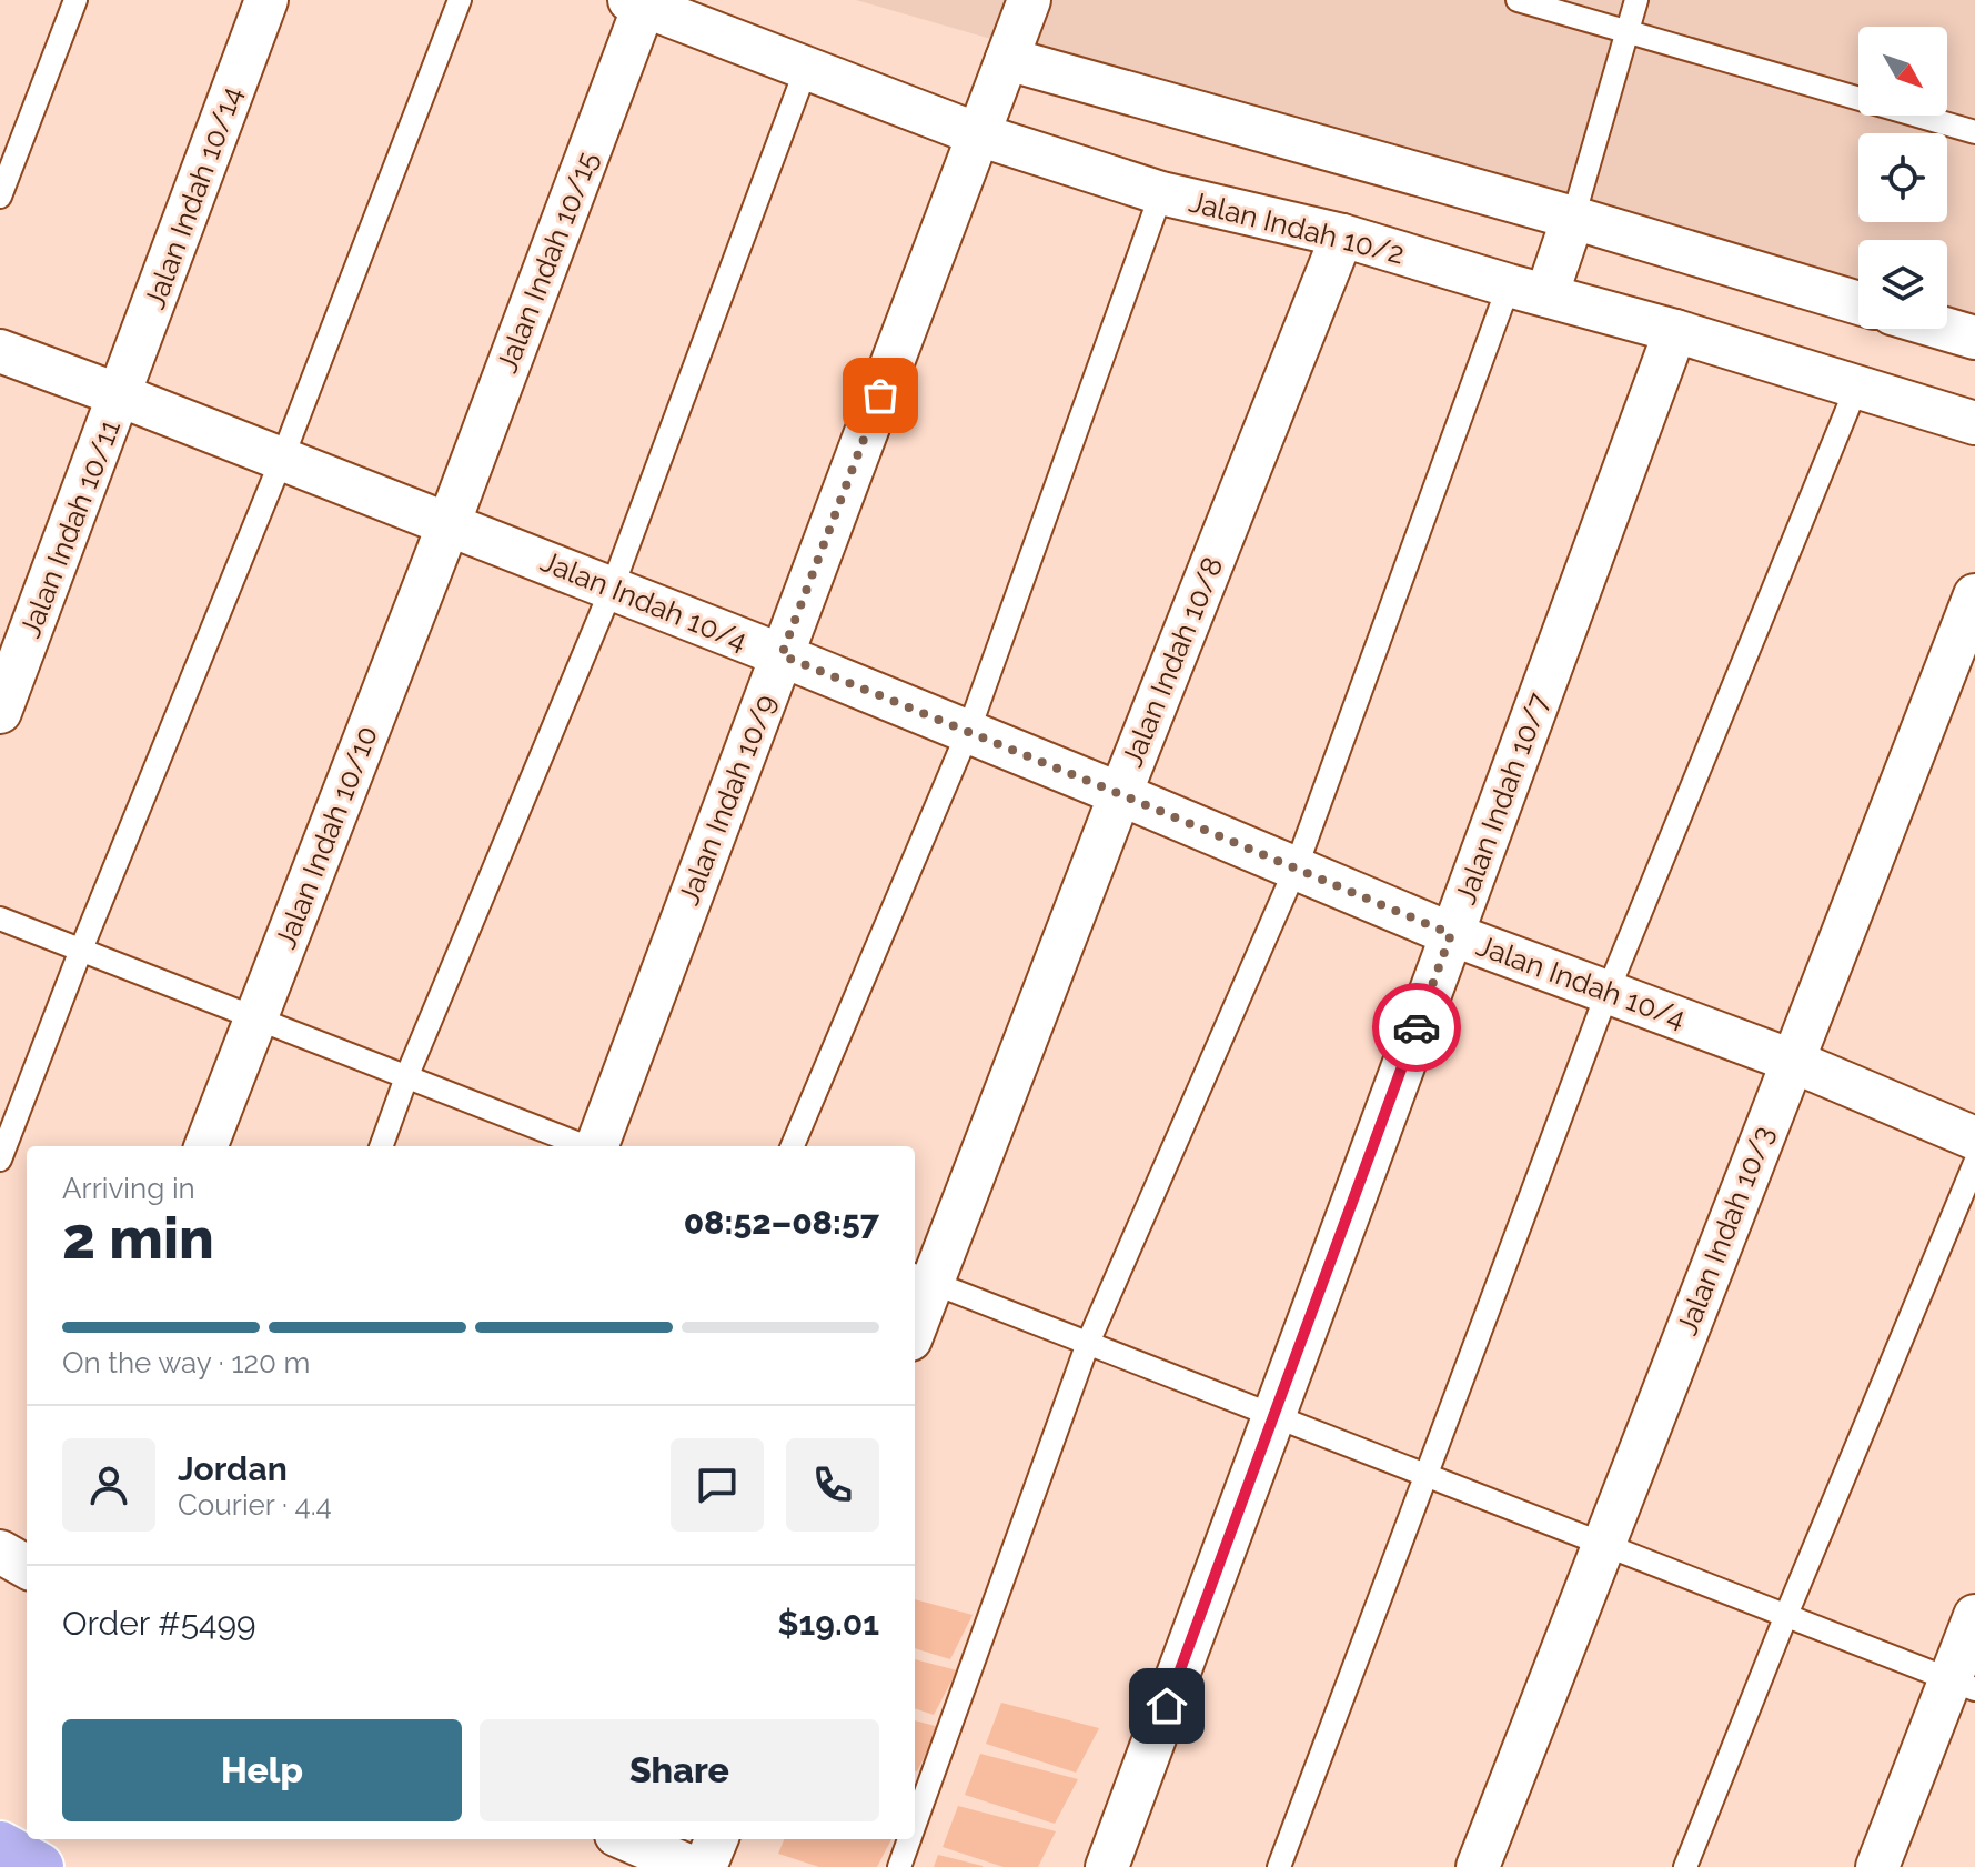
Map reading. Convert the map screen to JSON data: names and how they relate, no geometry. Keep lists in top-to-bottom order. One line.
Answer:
{"streets":{"street":["Jalan Indah 10/14","Jalan Indah 10/2","Jalan Indah 10/15","Jalan Indah 10/11","Jalan Indah 10/4","Jalan Indah 10/8","Jalan Indah 10/7","Jalan Indah 10/9","Jalan Indah 10/10","Jalan Indah 10/3"]},"crossings":[["Jalan Indah 10/14","Jalan Indah 10/11"],["Jalan Indah 10/14","Jalan Indah 10/4"],["Jalan Indah 10/2","Jalan Indah 10/15"],["Jalan Indah 10/2","Jalan Indah 10/8"],["Jalan Indah 10/2","Jalan Indah 10/7"],["Jalan Indah 10/2","Jalan Indah 10/9"],["Jalan Indah 10/15","Jalan Indah 10/4"],["Jalan Indah 10/15","Jalan Indah 10/10"],["Jalan Indah 10/11","Jalan Indah 10/4"],["Jalan Indah 10/4","Jalan Indah 10/8"],["Jalan Indah 10/4","Jalan Indah 10/7"],["Jalan Indah 10/4","Jalan Indah 10/9"],["Jalan Indah 10/4","Jalan Indah 10/10"],["Jalan Indah 10/4","Jalan Indah 10/3"]],"north":"bottom right","page":{"heading":["2 min","Arriving in","08:52–08:57"],"panel":["Jordan","Courier · 4.4","Order #5499","$19.01"],"bar":"On the way · 120 m","buttons":["Help","Share"]}}
